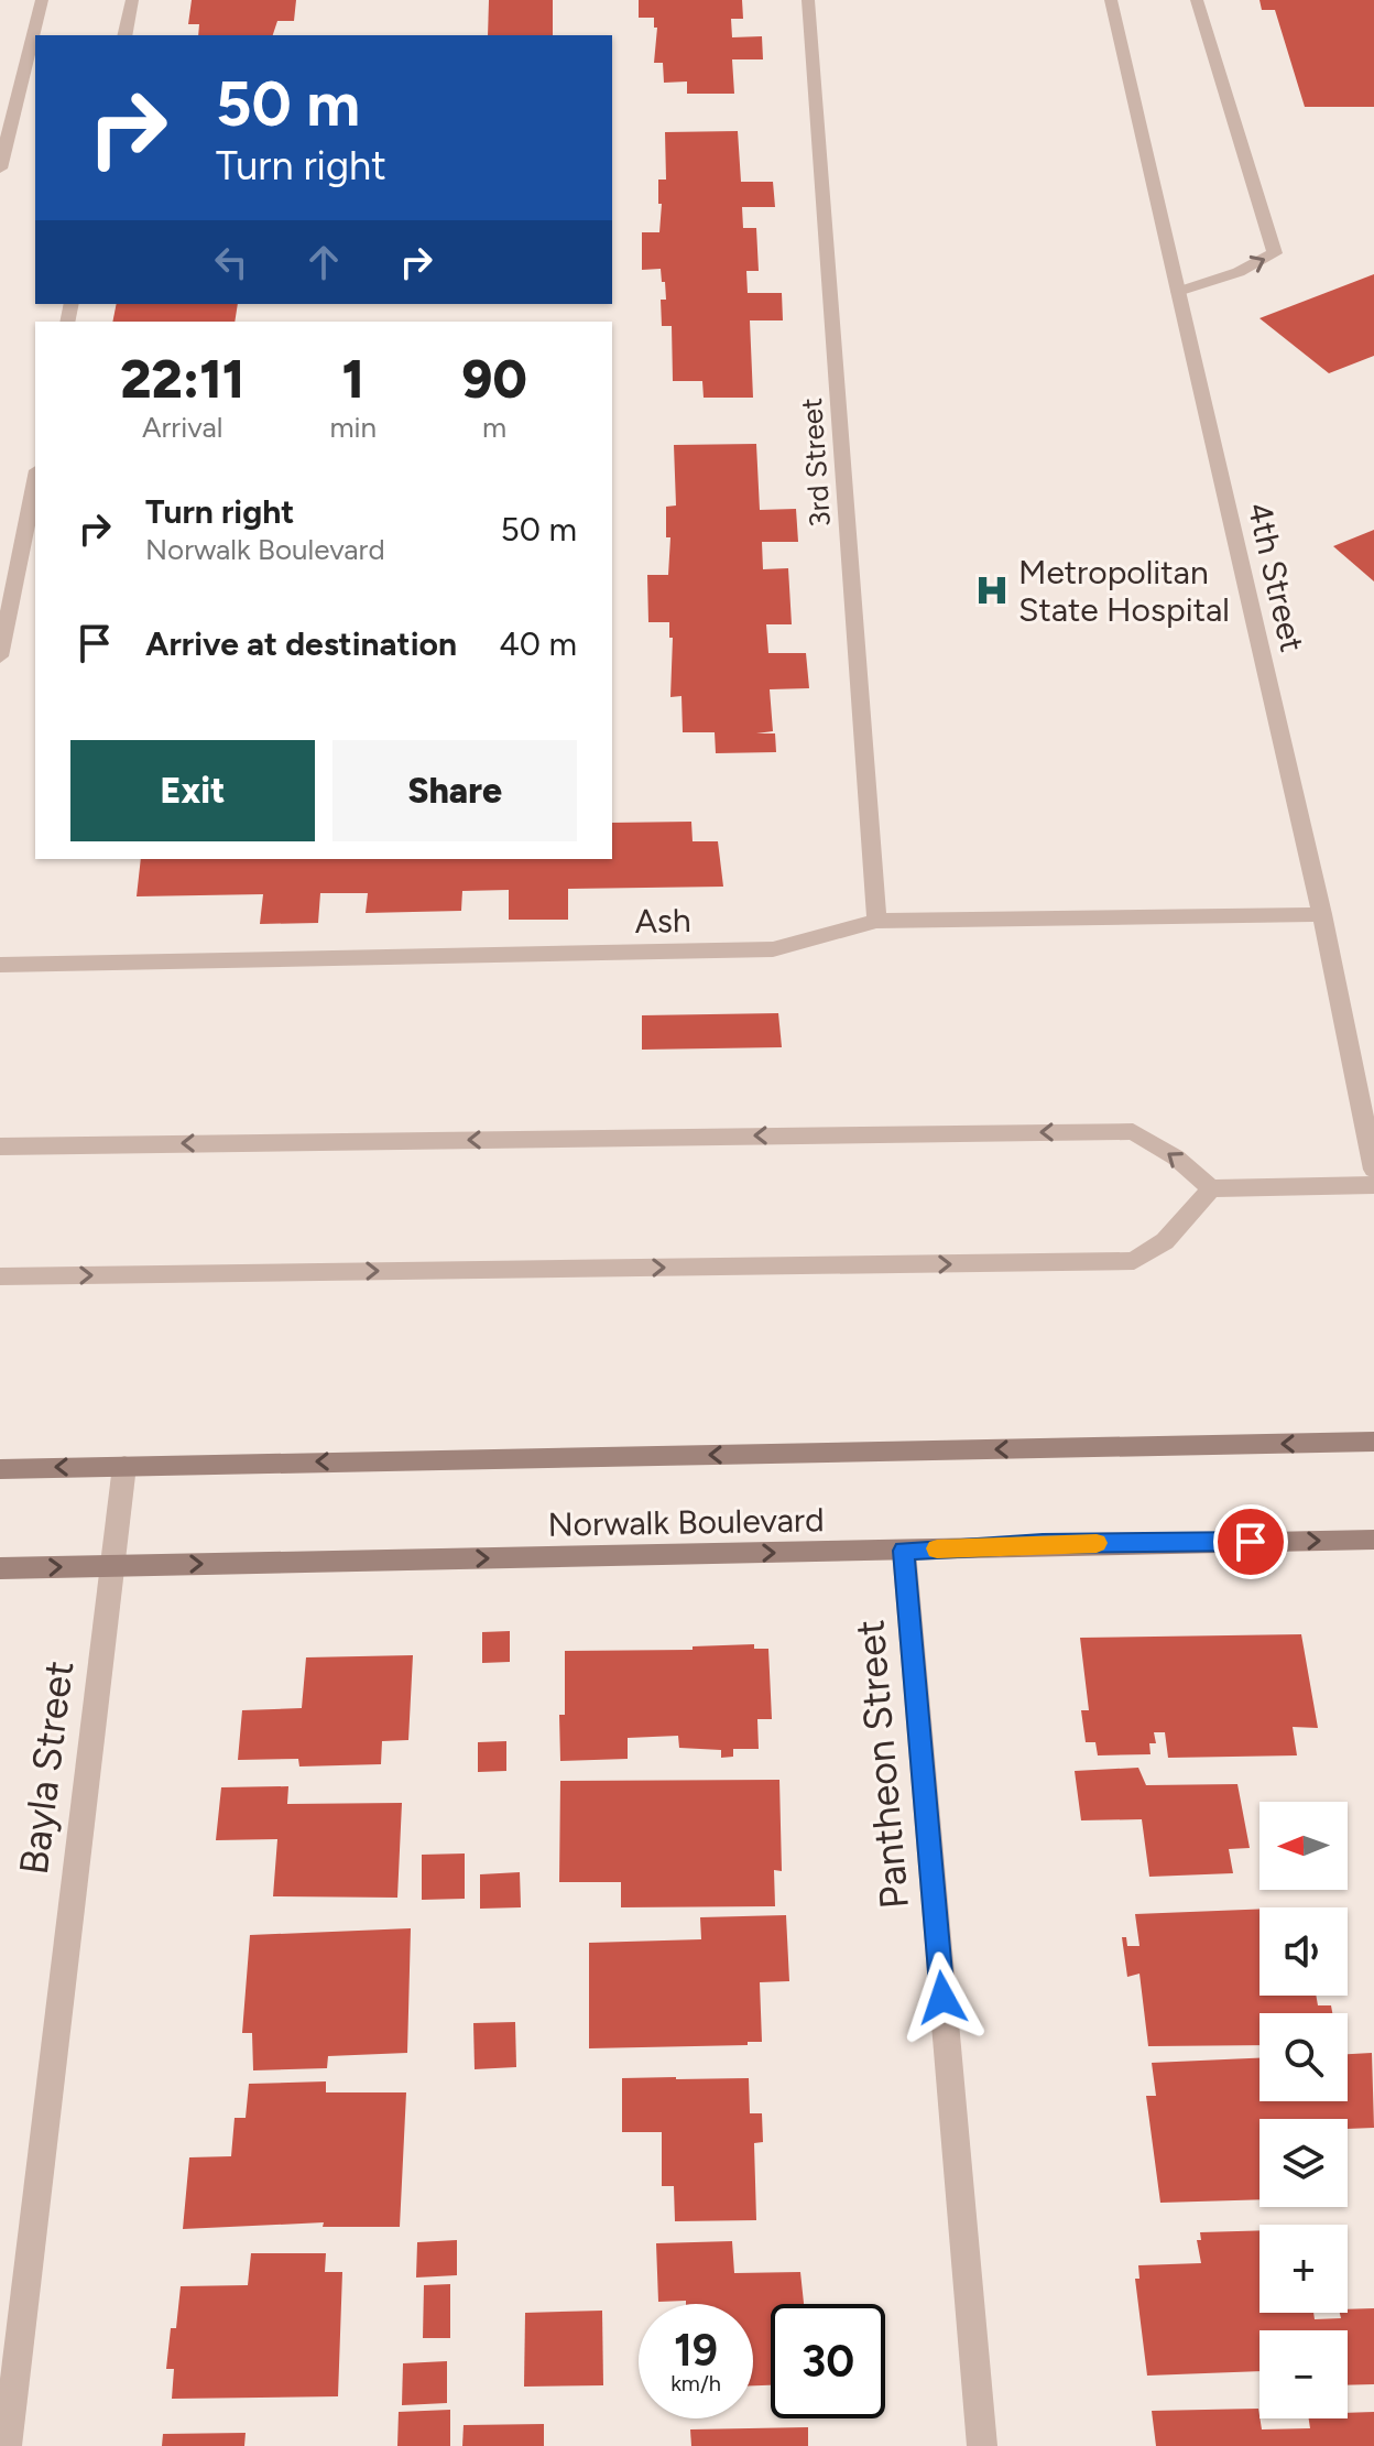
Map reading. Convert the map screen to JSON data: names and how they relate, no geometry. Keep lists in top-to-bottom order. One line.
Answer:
{"streets":{"main road":["Norwalk Boulevard"],"street":["3rd Street","4th Street","Ash","Pantheon Street","Bayla Street"]},"crossings":[["3rd Street","Ash"],["4th Street","Ash"],["Norwalk Boulevard","Pantheon Street"],["Norwalk Boulevard","Bayla Street"]],"places":{"hospital":["Metropolitan State Hospital"]},"north":"left","page":{"turn":["50 m","Turn right"],"eta":["22:11","Arrival","1","min","90","m"],"list":[{"name":"Turn right","note":"Norwalk Boulevard","value":"50 m"},{"name":"Arrive at destination","value":"40 m"}],"buttons":["Exit","Share"],"map_buttons":["+","−"],"speed":"19 km/h","limit":"30"}}
